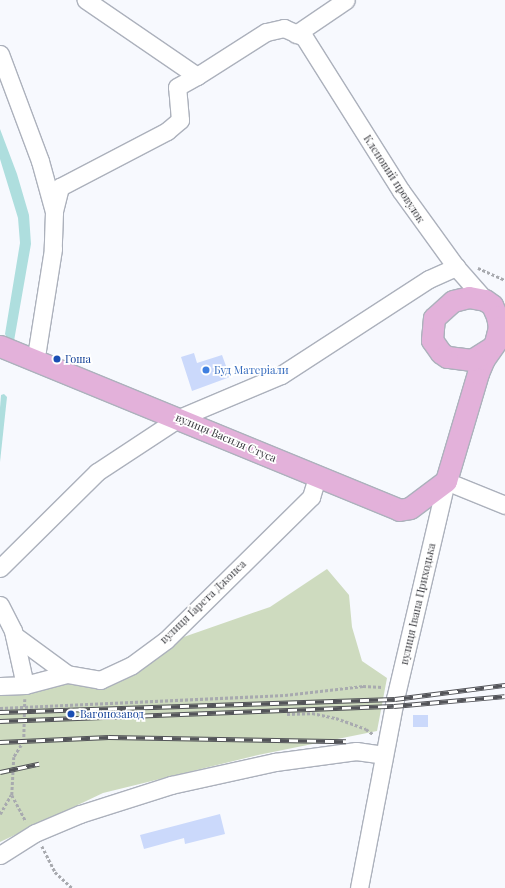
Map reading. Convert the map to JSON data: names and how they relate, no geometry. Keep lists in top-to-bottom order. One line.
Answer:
{"streets":{"main road":["вулиця Василя Стуса","вулиця Івана Приходька"],"street":["Кленовий провулок","вулиця Ґарета Джонса"]},"crossings":[["Кленовий провулок","вулиця Івана Приходька"],["вулиця Василя Стуса","вулиця Ґарета Джонса"],["вулиця Василя Стуса","вулиця Івана Приходька"]],"places":["Гоша","Буд Матерiали","Вагонозавод"]}
